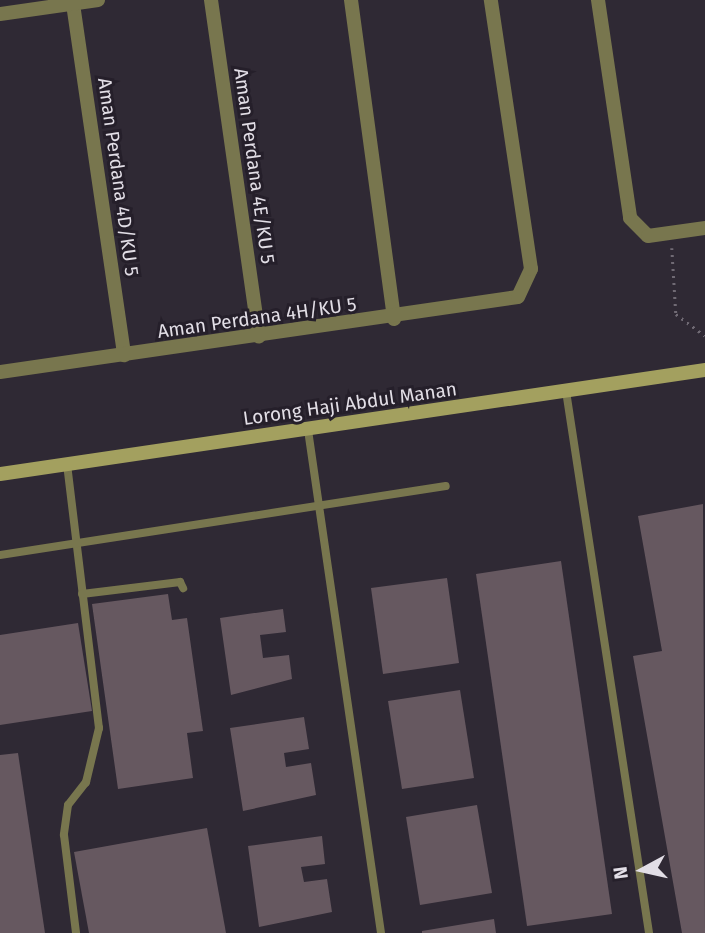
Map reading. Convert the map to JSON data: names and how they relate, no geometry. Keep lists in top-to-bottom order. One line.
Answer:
{"streets":{"street":["Aman Perdana 4E/KU 5","Aman Perdana 4D/KU 5","Aman Perdana 4H/KU 5","Lorong Haji Abdul Manan"]},"crossings":[["Aman Perdana 4E/KU 5","Aman Perdana 4H/KU 5"],["Aman Perdana 4D/KU 5","Aman Perdana 4H/KU 5"]],"north":"left"}
